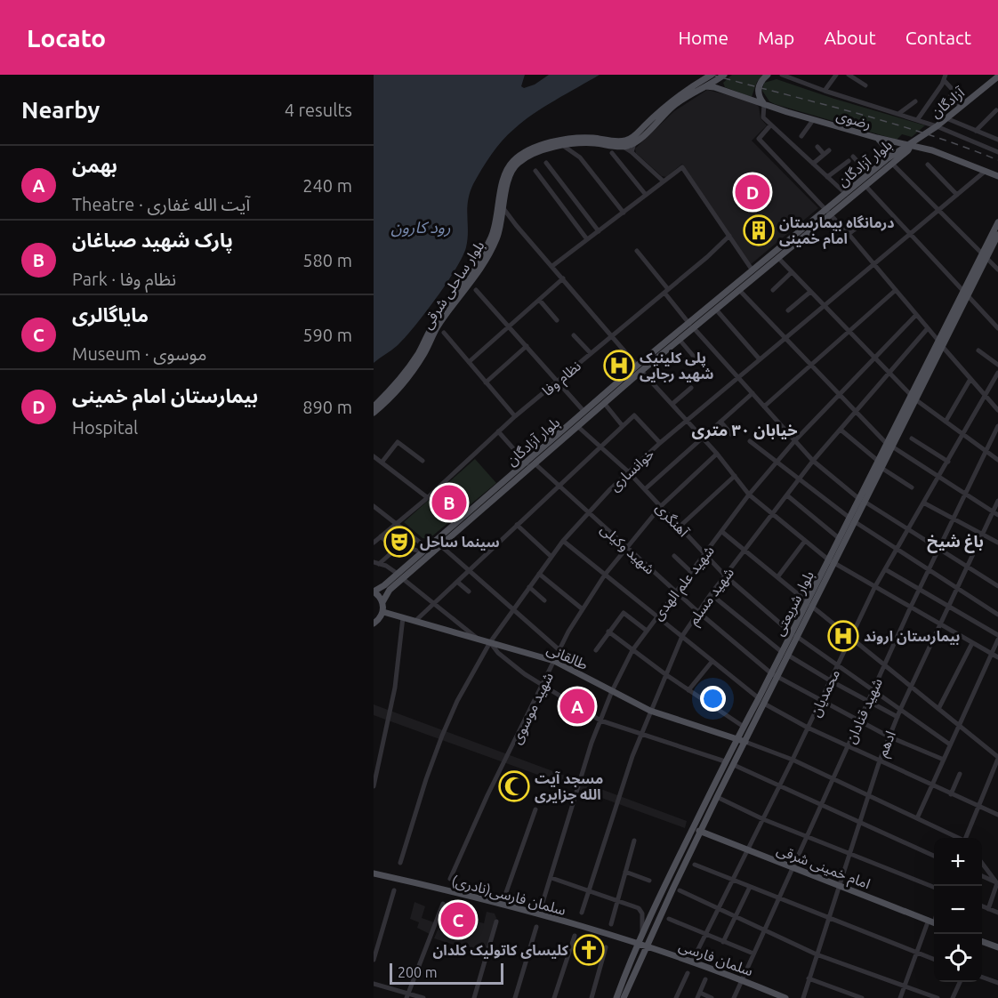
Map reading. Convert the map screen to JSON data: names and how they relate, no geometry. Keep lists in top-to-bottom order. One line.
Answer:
{"streets":{"main road":["آزادگان","رضوی","بلوار آزادگان","بلوار ساحلی شرقی","بلوار شریعتی","طالقانی","امام خمینی شرقی","سلمان فارسی(نادری)","سلمان فارسی"],"street":["نظام وفا","خوانساری","آهنگری","شهید وکیلی","شهید علم الهدی","شهید مسلم","محمدیان","شهید موسوی","شهید قنادان","ادهم"]},"crossings":[["آزادگان","رضوی"],["آزادگان","بلوار آزادگان"],["رضوی","بلوار آزادگان"],["رضوی","بلوار ساحلی شرقی"],["رضوی","خوانساری"],["بلوار آزادگان","آهنگری"],["بلوار آزادگان","شهید وکیلی"],["خوانساری","آهنگری"],["خوانساری","شهید وکیلی"],["خوانساری","طالقانی"],["آهنگری","شهید علم الهدی"],["آهنگری","شهید مسلم"],["آهنگری","بلوار شریعتی"],["آهنگری","محمدیان"],["آهنگری","شهید موسوی"],["آهنگری","شهید قنادان"],["آهنگری","ادهم"],["شهید وکیلی","شهید علم الهدی"],["شهید وکیلی","شهید مسلم"],["شهید وکیلی","بلوار شریعتی"],["شهید وکیلی","محمدیان"],["شهید وکیلی","شهید موسوی"],["شهید وکیلی","شهید قنادان"],["شهید وکیلی","ادهم"],["شهید علم الهدی","طالقانی"],["شهید مسلم","طالقانی"],["بلوار شریعتی","طالقانی"],["بلوار شریعتی","امام خمینی شرقی"],["بلوار شریعتی","سلمان فارسی(نادری)"],["بلوار شریعتی","سلمان فارسی"],["طالقانی","شهید موسوی"],["محمدیان","امام خمینی شرقی"],["محمدیان","سلمان فارسی"],["شهید قنادان","امام خمینی شرقی"],["شهید قنادان","سلمان فارسی"],["ادهم","امام خمینی شرقی"],["سلمان فارسی(نادری)","سلمان فارسی"]],"districts":["خیابان ۳۰ متری","باغ شیخ"],"water":["رود کارون"],"places":{"building":["درمانگاه بیمارستان امام خمینی"],"hospital":["پلی کلینیک شهید رجایی","بیمارستان اروند"],"theatre":["سینما ساحل"],"mosque":["مسجد آیت الله جزایری"],"church":["کلیسای کاتولیک کلدان"]},"scale_bar":"200 m","page":{"header":"Locato","nav":["Home","Map","About","Contact"],"heading":["Nearby","4 results"],"list":[{"mark":"A","name":"بهمن","note":"Theatre · آیت الله غفاری","value":"240 m"},{"mark":"B","name":"پارک شهید صباغان","note":"Park · نظام وفا","value":"580 m"},{"mark":"C","name":"مایاگالری","note":"Museum · موسوی","value":"590 m"},{"mark":"D","name":"بیمارستان امام خمینی","note":"Hospital","value":"890 m"}],"pins":["D","B","A","C"],"map_buttons":["+","−"],"scale":"200 m"}}
